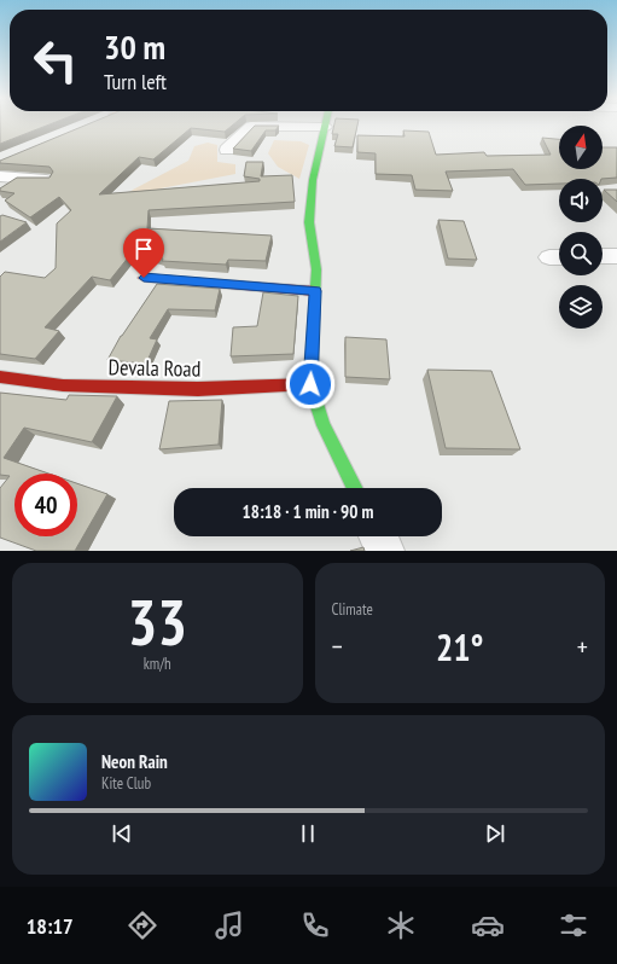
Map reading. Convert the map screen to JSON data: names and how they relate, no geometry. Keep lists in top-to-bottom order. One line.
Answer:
{"streets":{"street":["Devala Road"]},"north":"top","page":{"turn":["30 m","Turn left"],"limit":"40","trip":"18:18 · 1 min · 90 m","tile":[["33","km/h"],"Climate"],"heat":["−","21°","+"],"song":["Neon Rain","Kite Club"],"tabs":"18:17"}}
